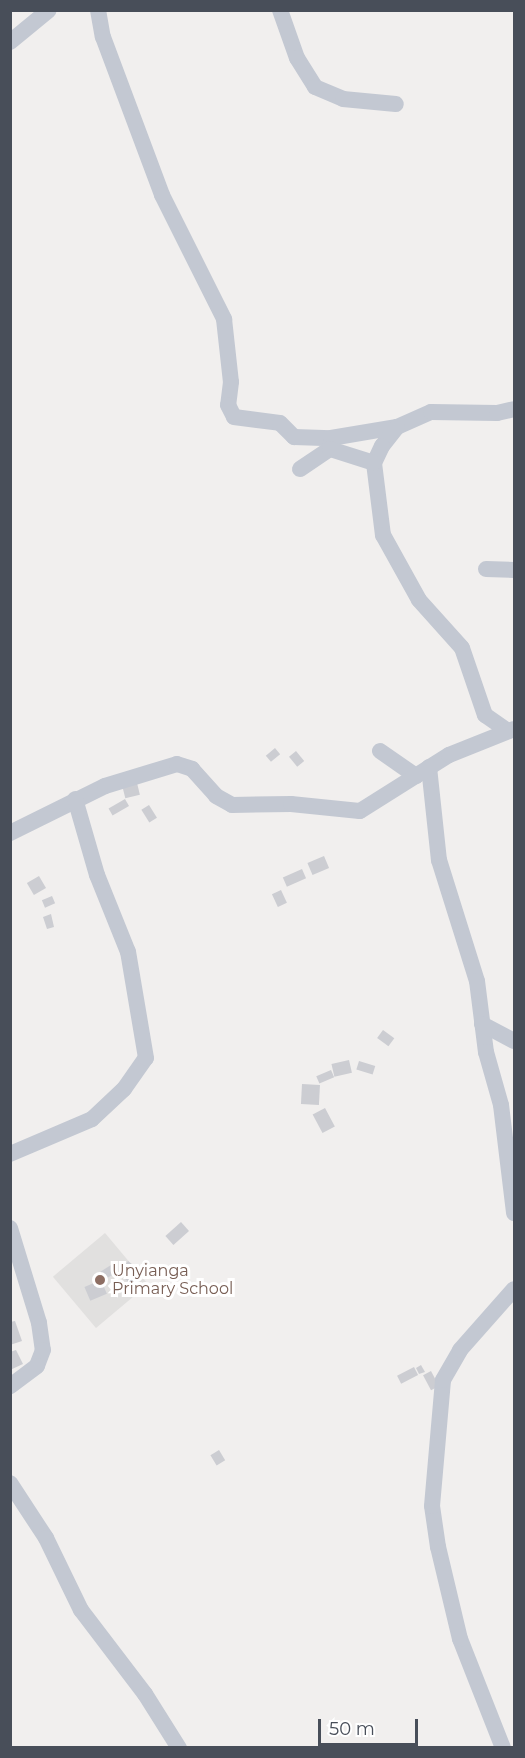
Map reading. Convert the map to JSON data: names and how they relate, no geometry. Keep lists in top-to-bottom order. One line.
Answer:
{"places":["Unyianga Primary School"],"scale_bar":"50 m"}
